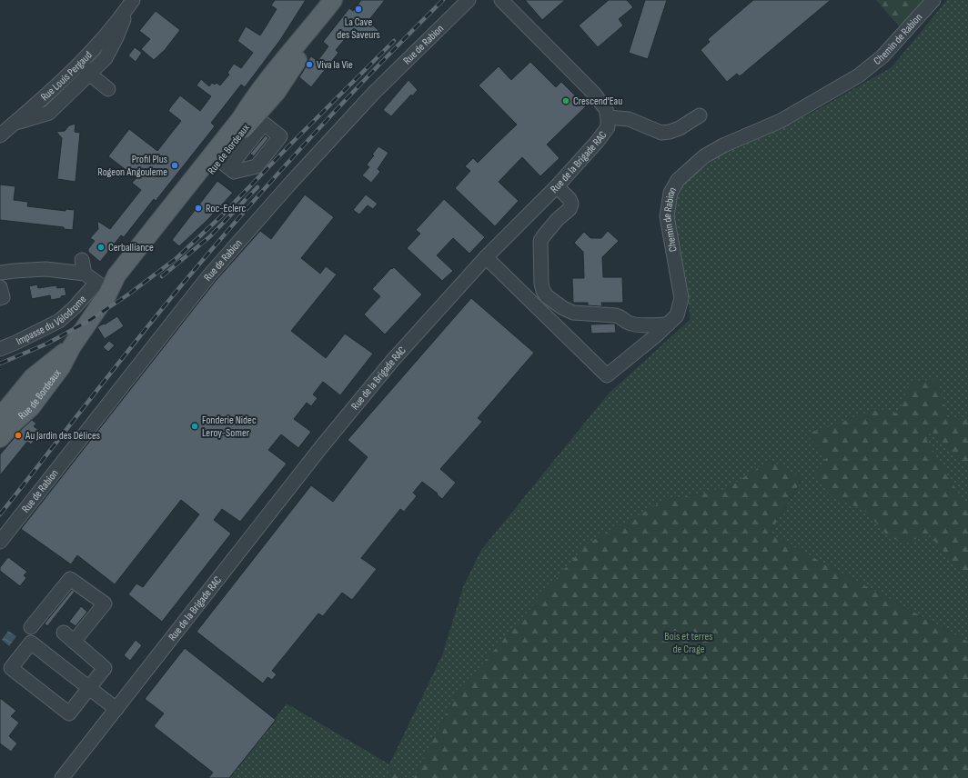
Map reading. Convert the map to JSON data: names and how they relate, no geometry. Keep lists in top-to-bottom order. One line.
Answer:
{"streets":{"main road":["Rue de Bordeaux"],"street":["Chemin de Rabion","Rue de Rabion","Rue Louis Pergaud","Rue de la Brigade RAC","Impasse du Vélodrome"]},"crossings":[["Chemin de Rabion","Rue de la Brigade RAC"],["Rue de Bordeaux","Impasse du Vélodrome"]],"parks":["Bois et terres de Crage"],"places":["La Cave des Saveurs","Viva la Vie","Crescend'Eau","Profil Plus Rogeon Angouleme","Roc-Eclerc","Cerballiance","Fonderie Nidec Leroy-Somer","Au Jardin des Délices"]}
